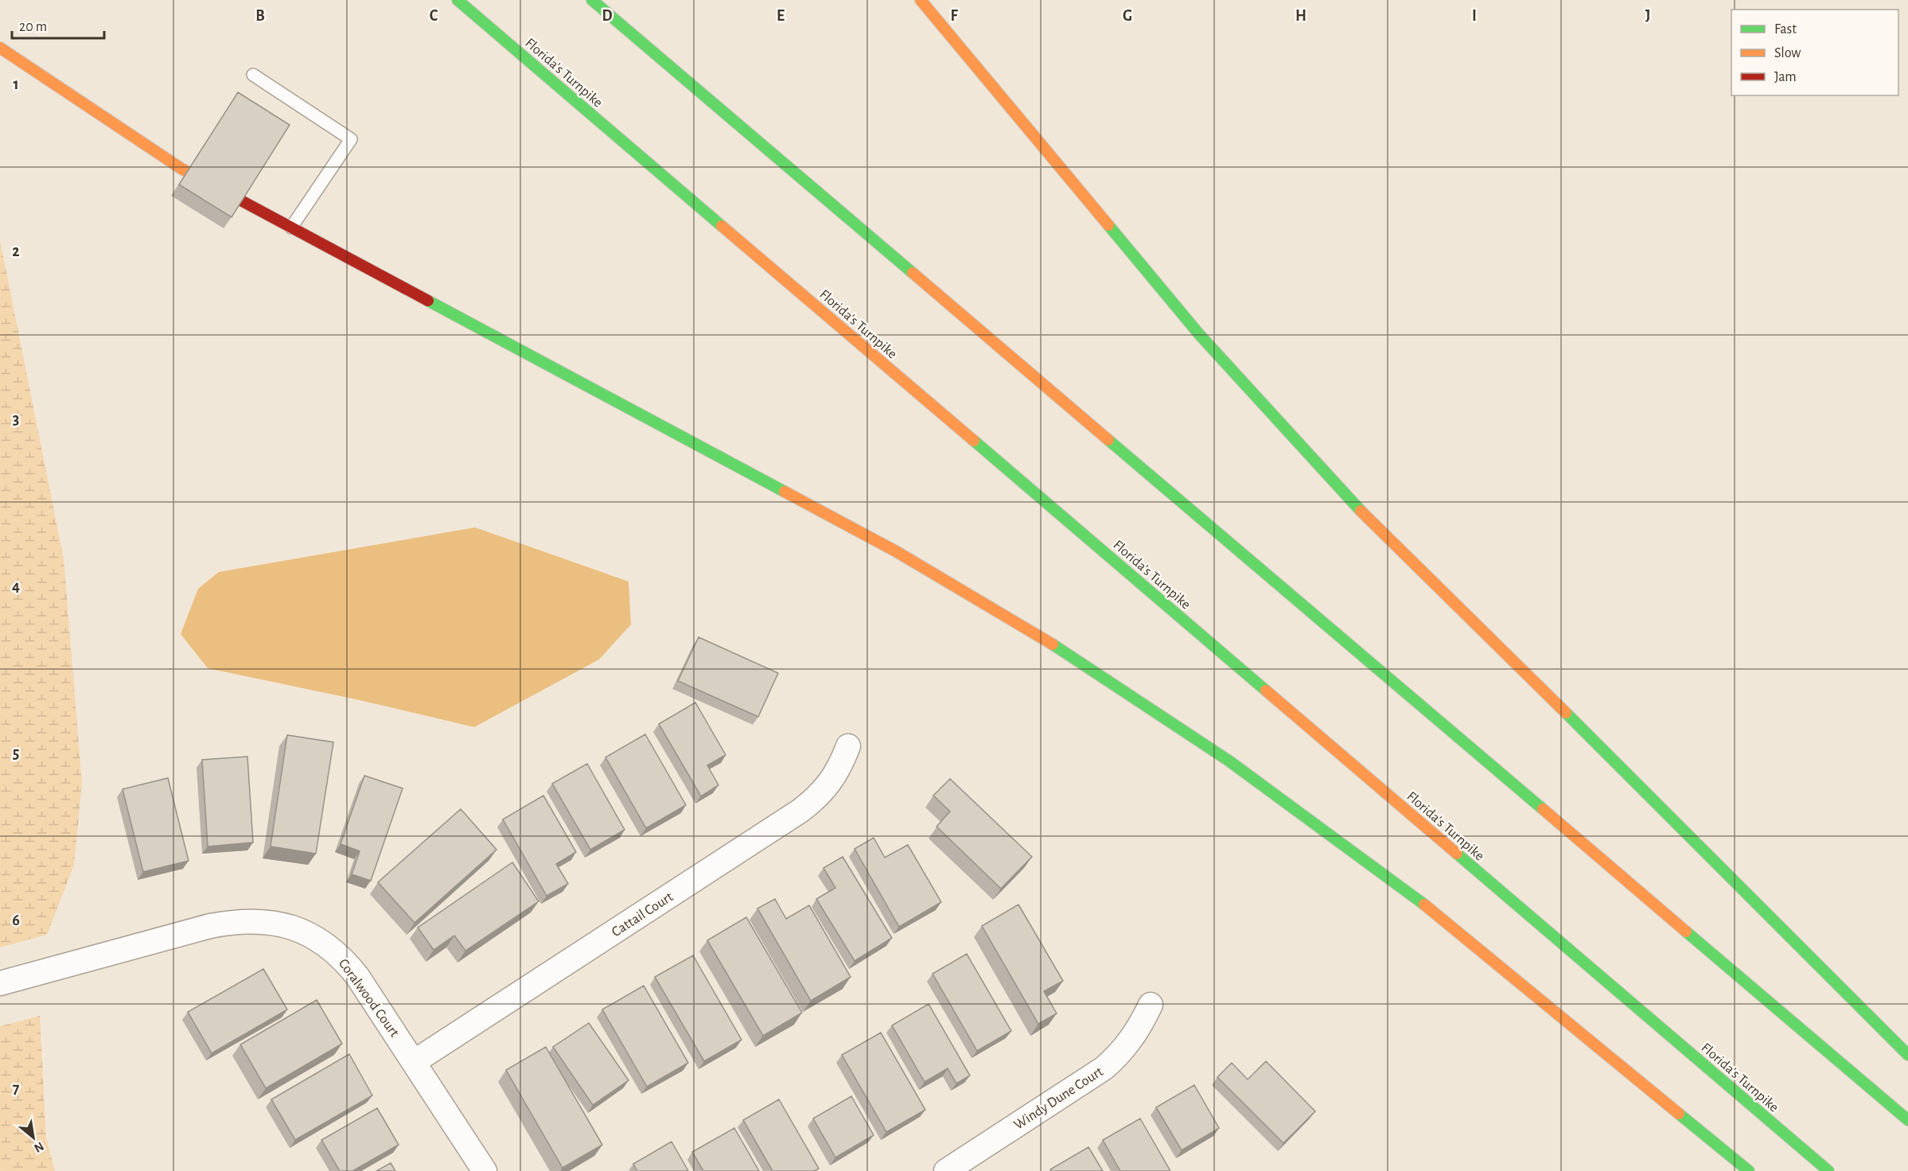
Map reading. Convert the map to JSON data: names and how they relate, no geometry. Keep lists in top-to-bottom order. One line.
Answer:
{"streets":{"highway":["Florida's Turnpike"],"street":["Cattail Court","Coralwood Court","Windy Dune Court"]},"crossings":[["Cattail Court","Coralwood Court"]],"legend":["Fast","Slow","Jam"],"scale_bar":"20 m","north":"bottom right","grid":{"columns":["B","C","D","E","F","G","H","I","J"],"rows":["1","2","3","4","5","6","7"]}}
